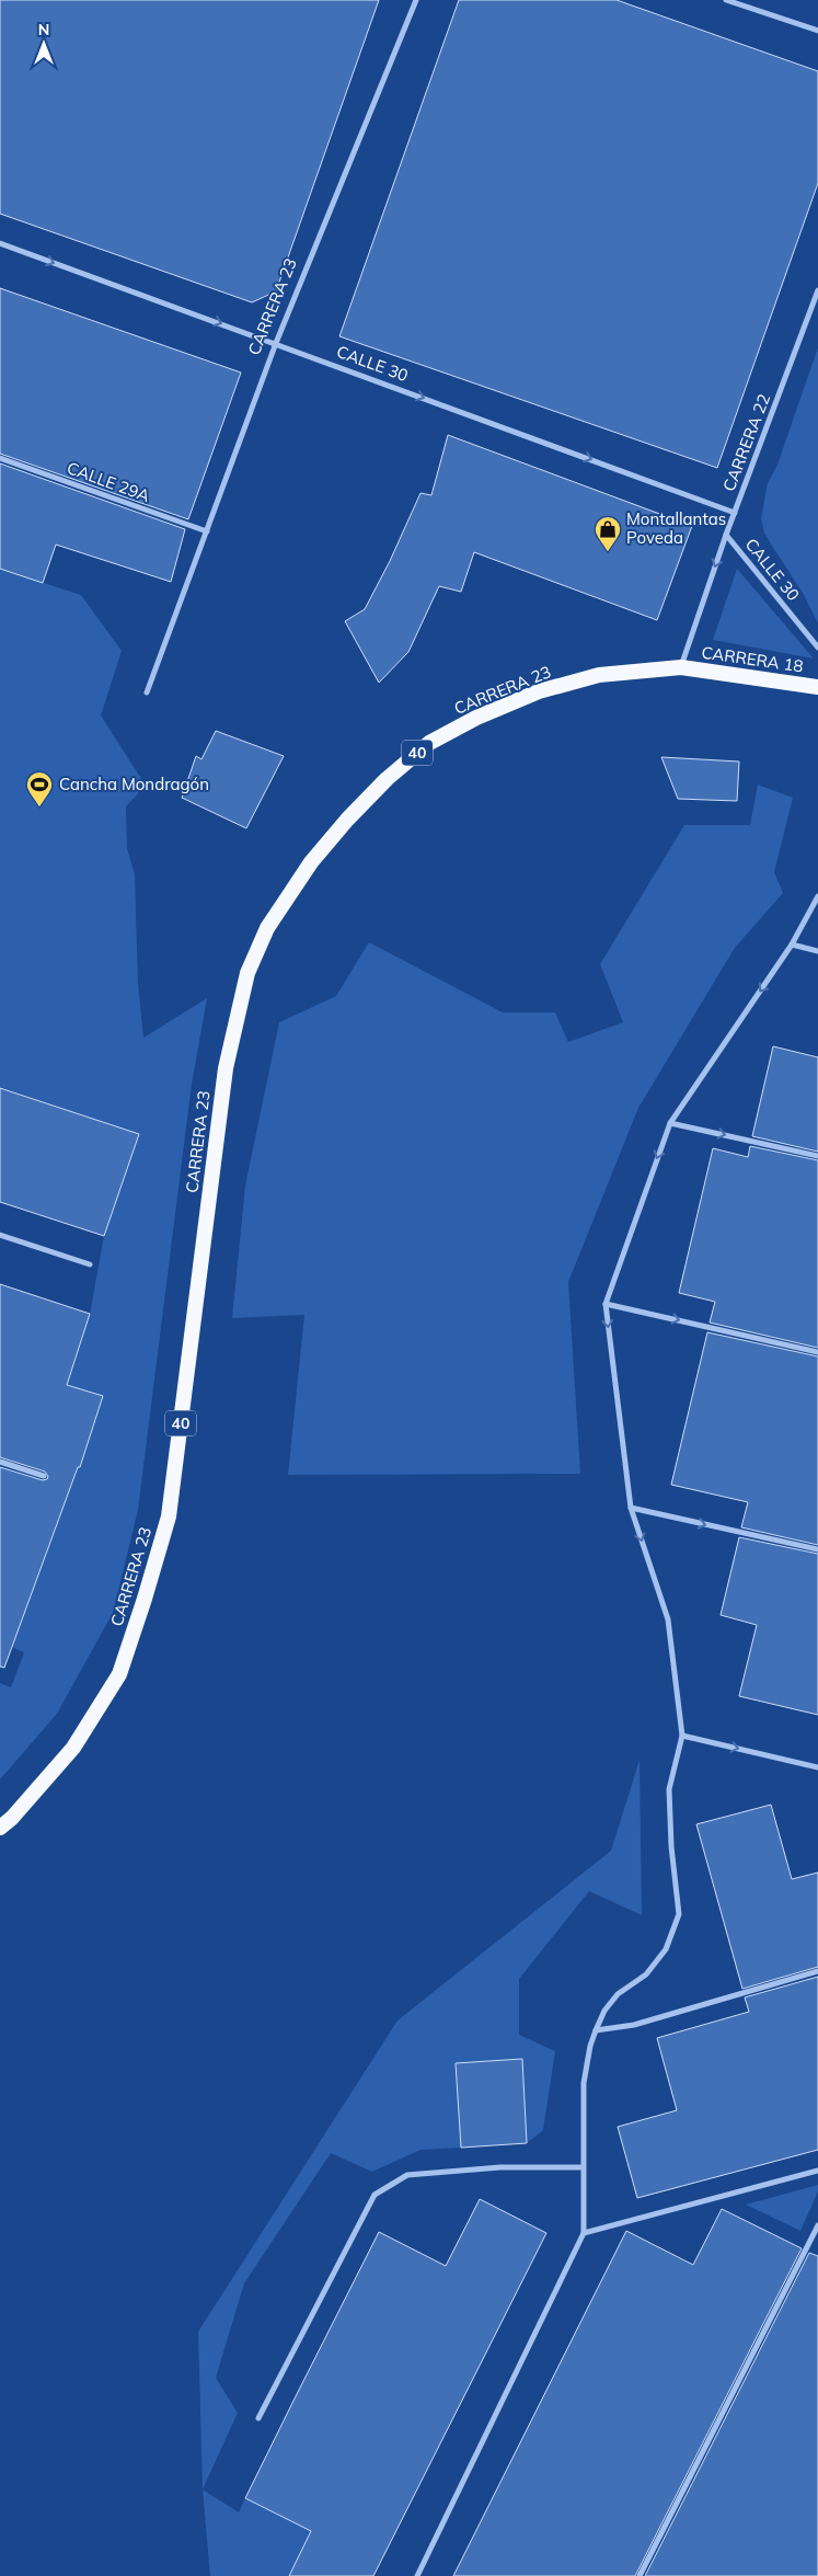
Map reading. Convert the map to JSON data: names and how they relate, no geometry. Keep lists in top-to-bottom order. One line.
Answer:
{"streets":{"highway":["CARRERA 23","CARRERA 18","40"],"street":["CALLE 30","CARRERA 22","CALLE 29A"]},"crossings":[["CARRERA 23","CALLE 30"],["CARRERA 23","CARRERA 22"],["CARRERA 23","CALLE 29A"],["CARRERA 23","CARRERA 18"],["CALLE 30","CARRERA 22"],["CARRERA 22","CARRERA 18"]],"one_way":["CALLE 30"],"places":{"shop":["Montallantas Poveda"],"sports":["Cancha Mondragón"]},"north":"top"}
